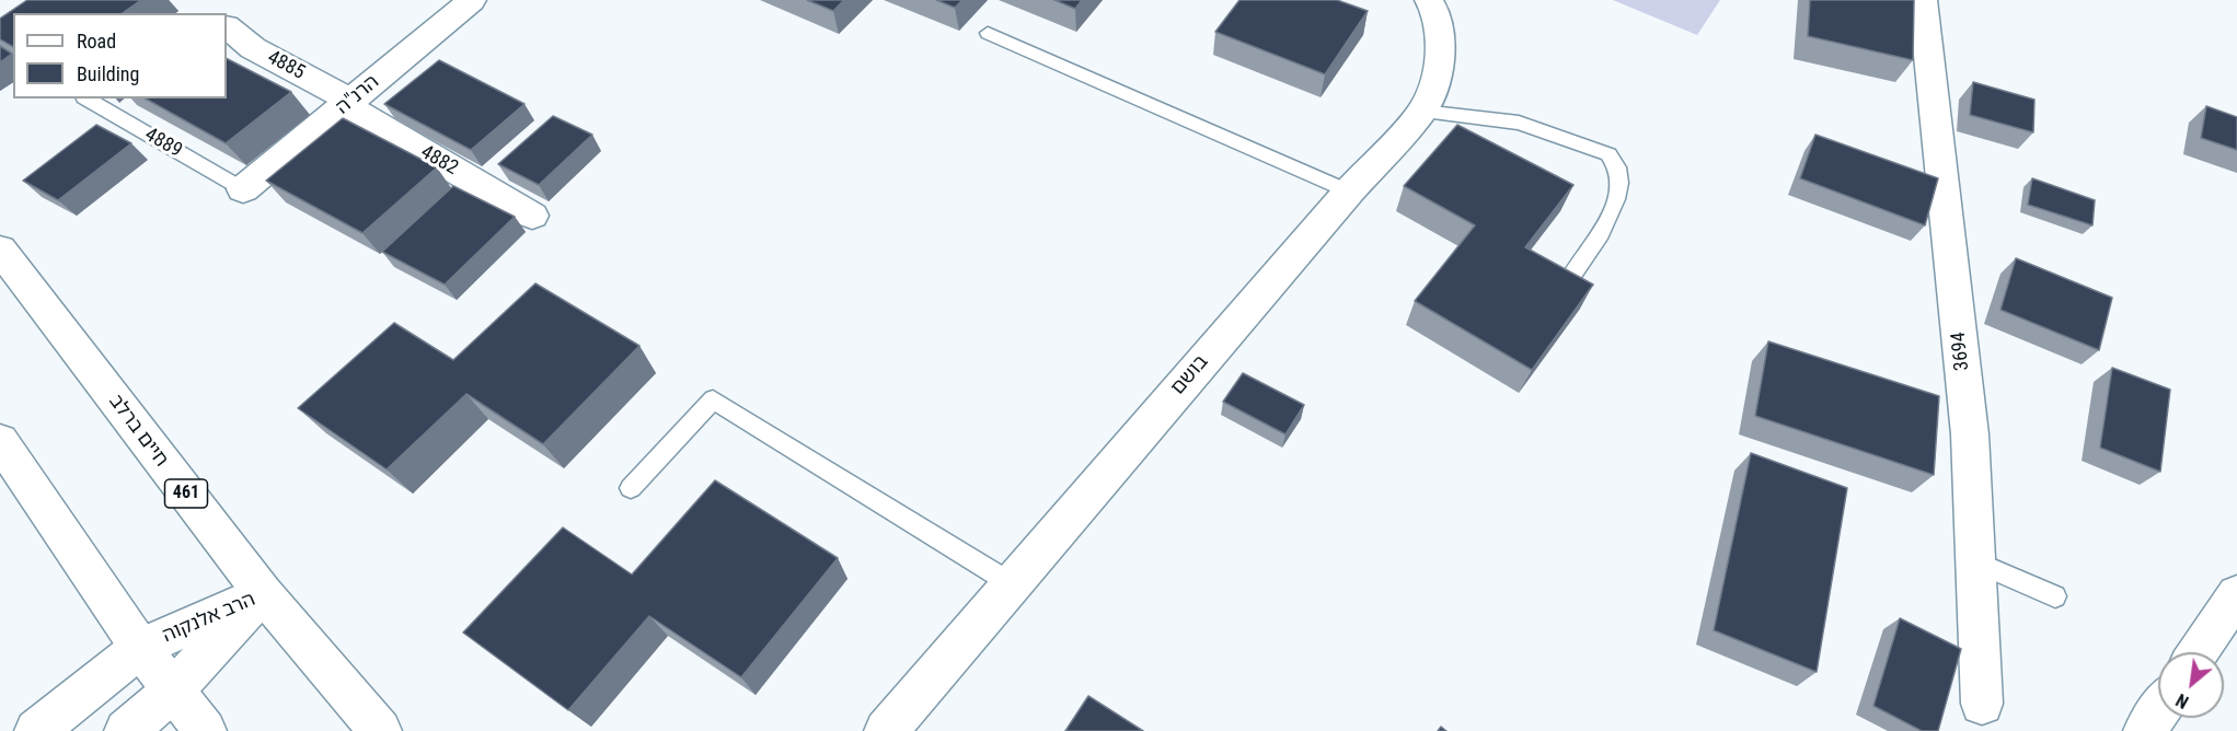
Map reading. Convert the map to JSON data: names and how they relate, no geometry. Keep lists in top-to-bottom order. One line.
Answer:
{"streets":{"street":["4885","הרנ\"ה","4882","3694","בושם","חיים ברלב","461","הרב אלנקוה"],"lane":["4889"]},"crossings":[["4885","הרנ\"ה"],["4885","4882"],["הרנ\"ה","4889"],["הרנ\"ה","4882"],["חיים ברלב","הרב אלנקוה"]],"legend":["Road","Building"],"north":"bottom left"}
